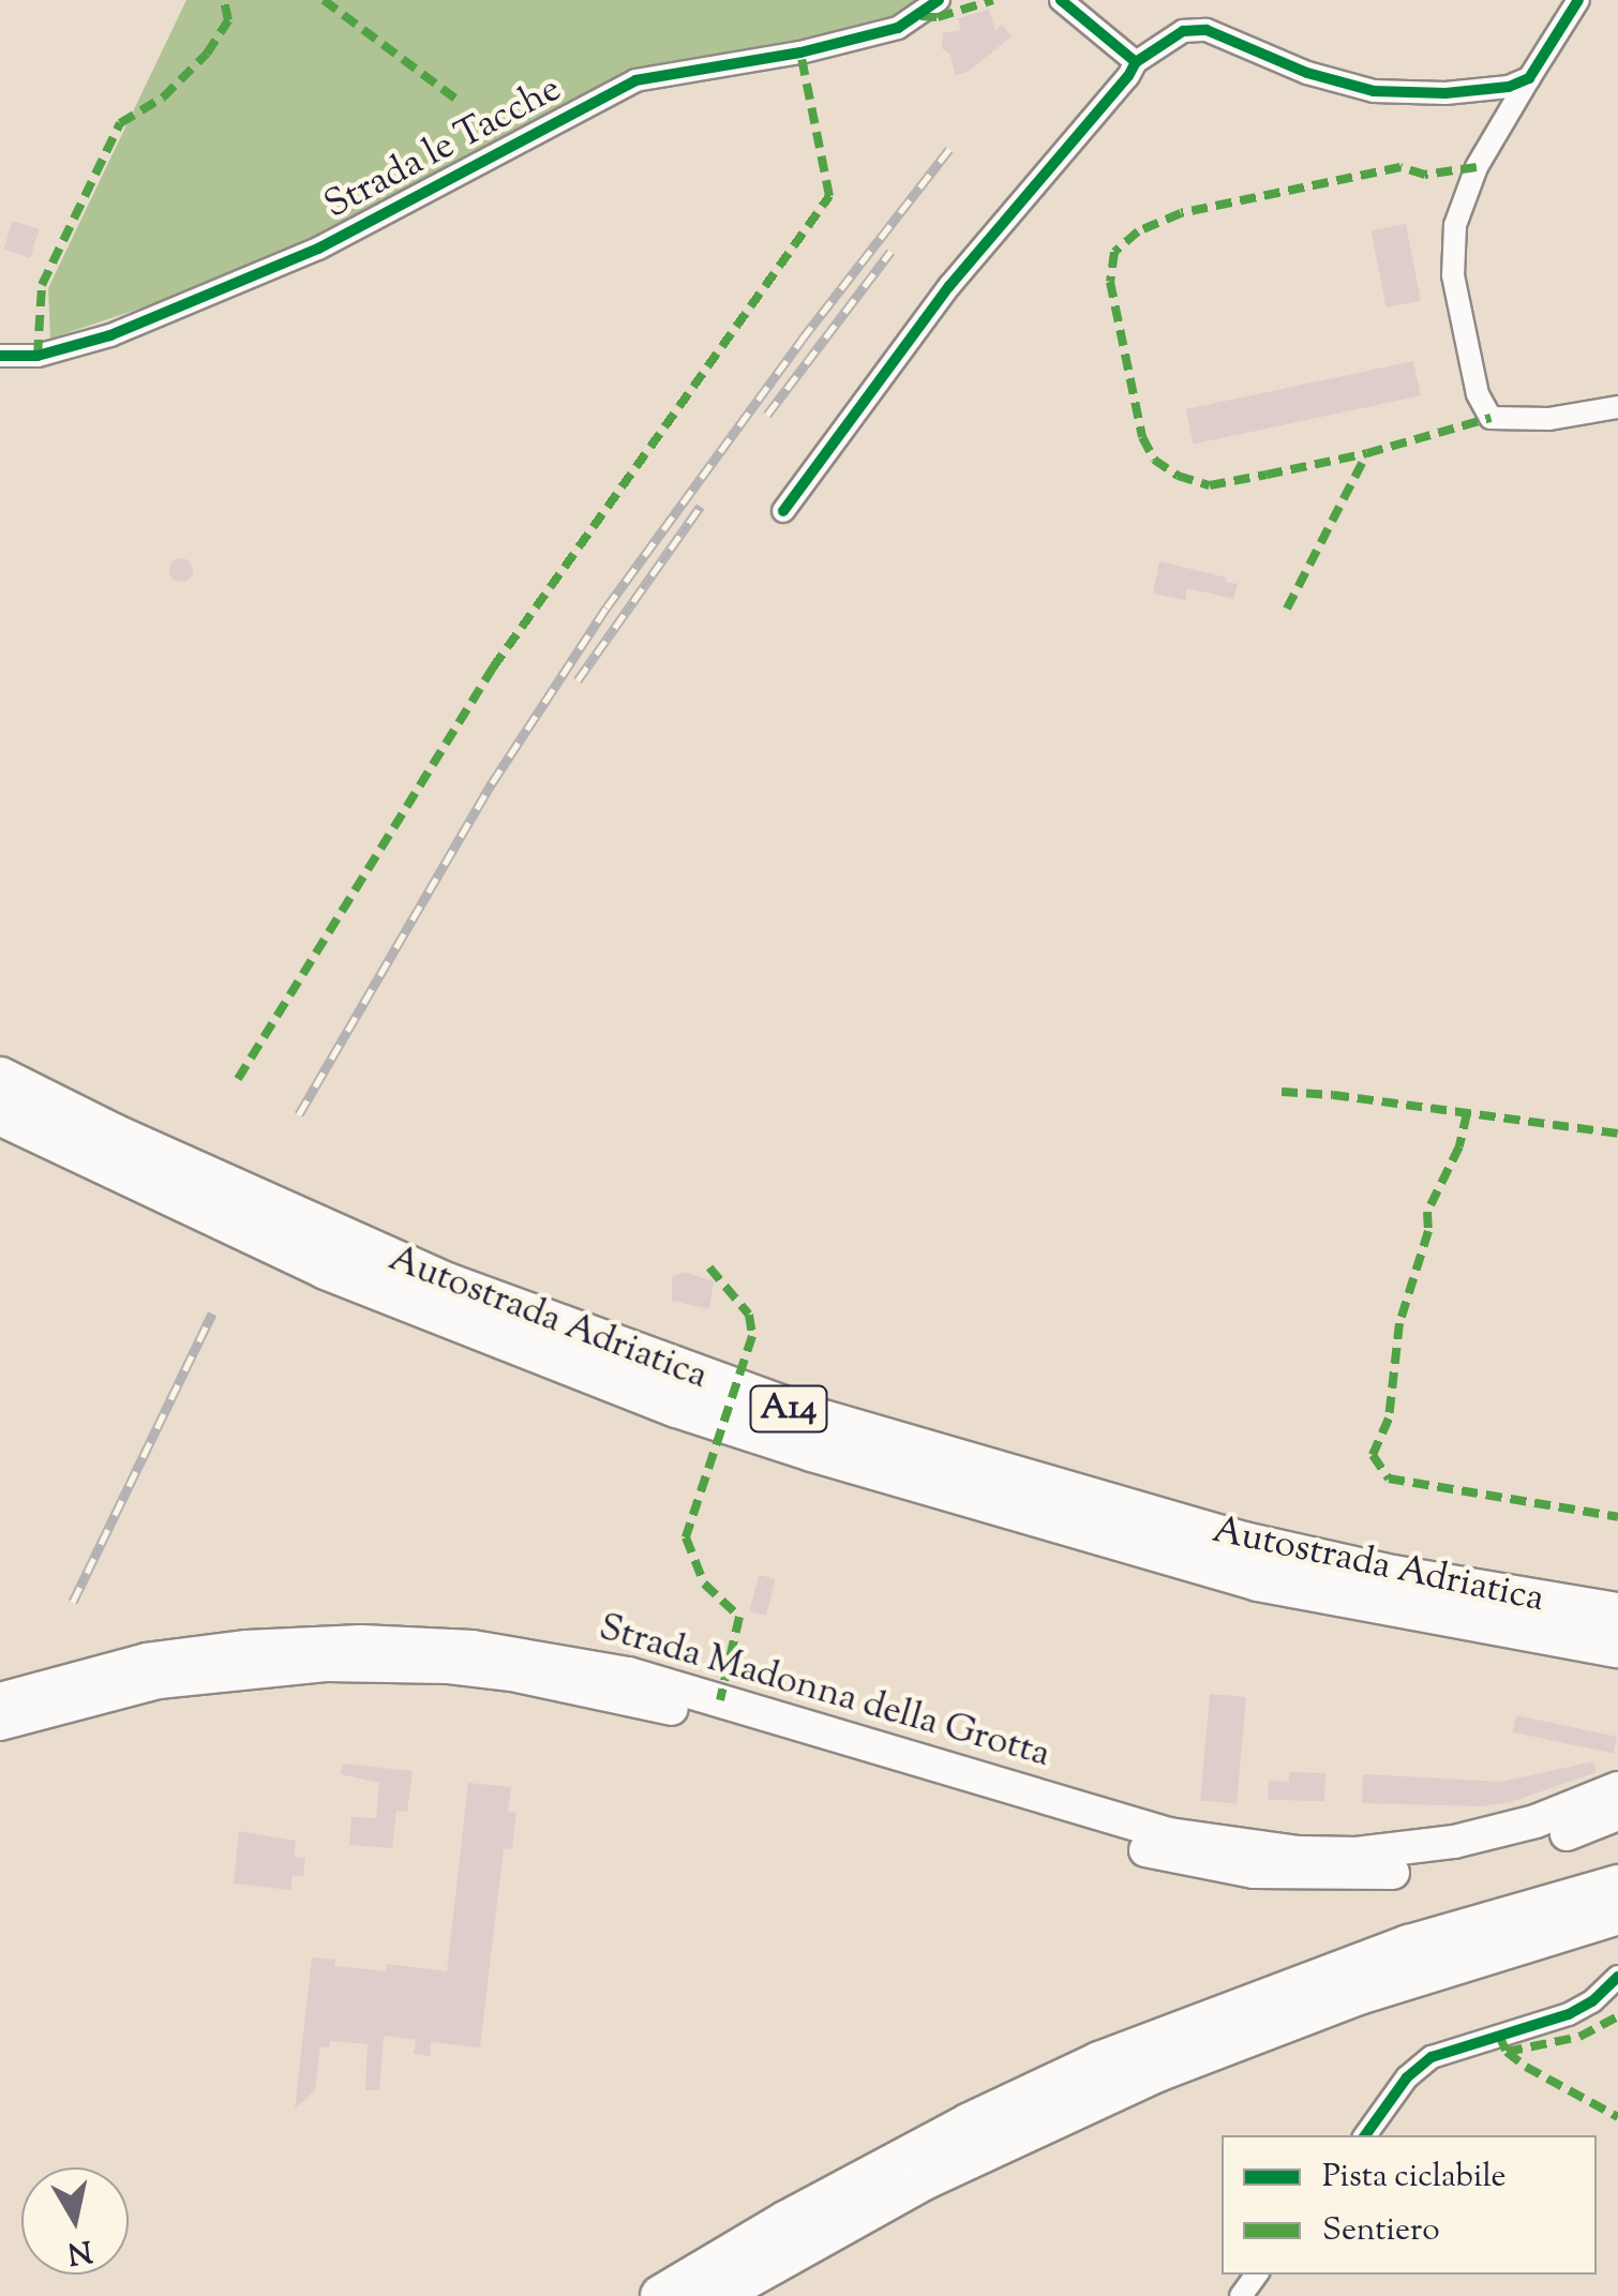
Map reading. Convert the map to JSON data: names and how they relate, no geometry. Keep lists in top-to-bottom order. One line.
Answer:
{"streets":{"highway":["Autostrada Adriatica","A14"],"main road":["Strada Madonna della Grotta"],"street":["Strada le Tacche"]},"legend":["Pista ciclabile","Sentiero"],"north":"bottom"}
